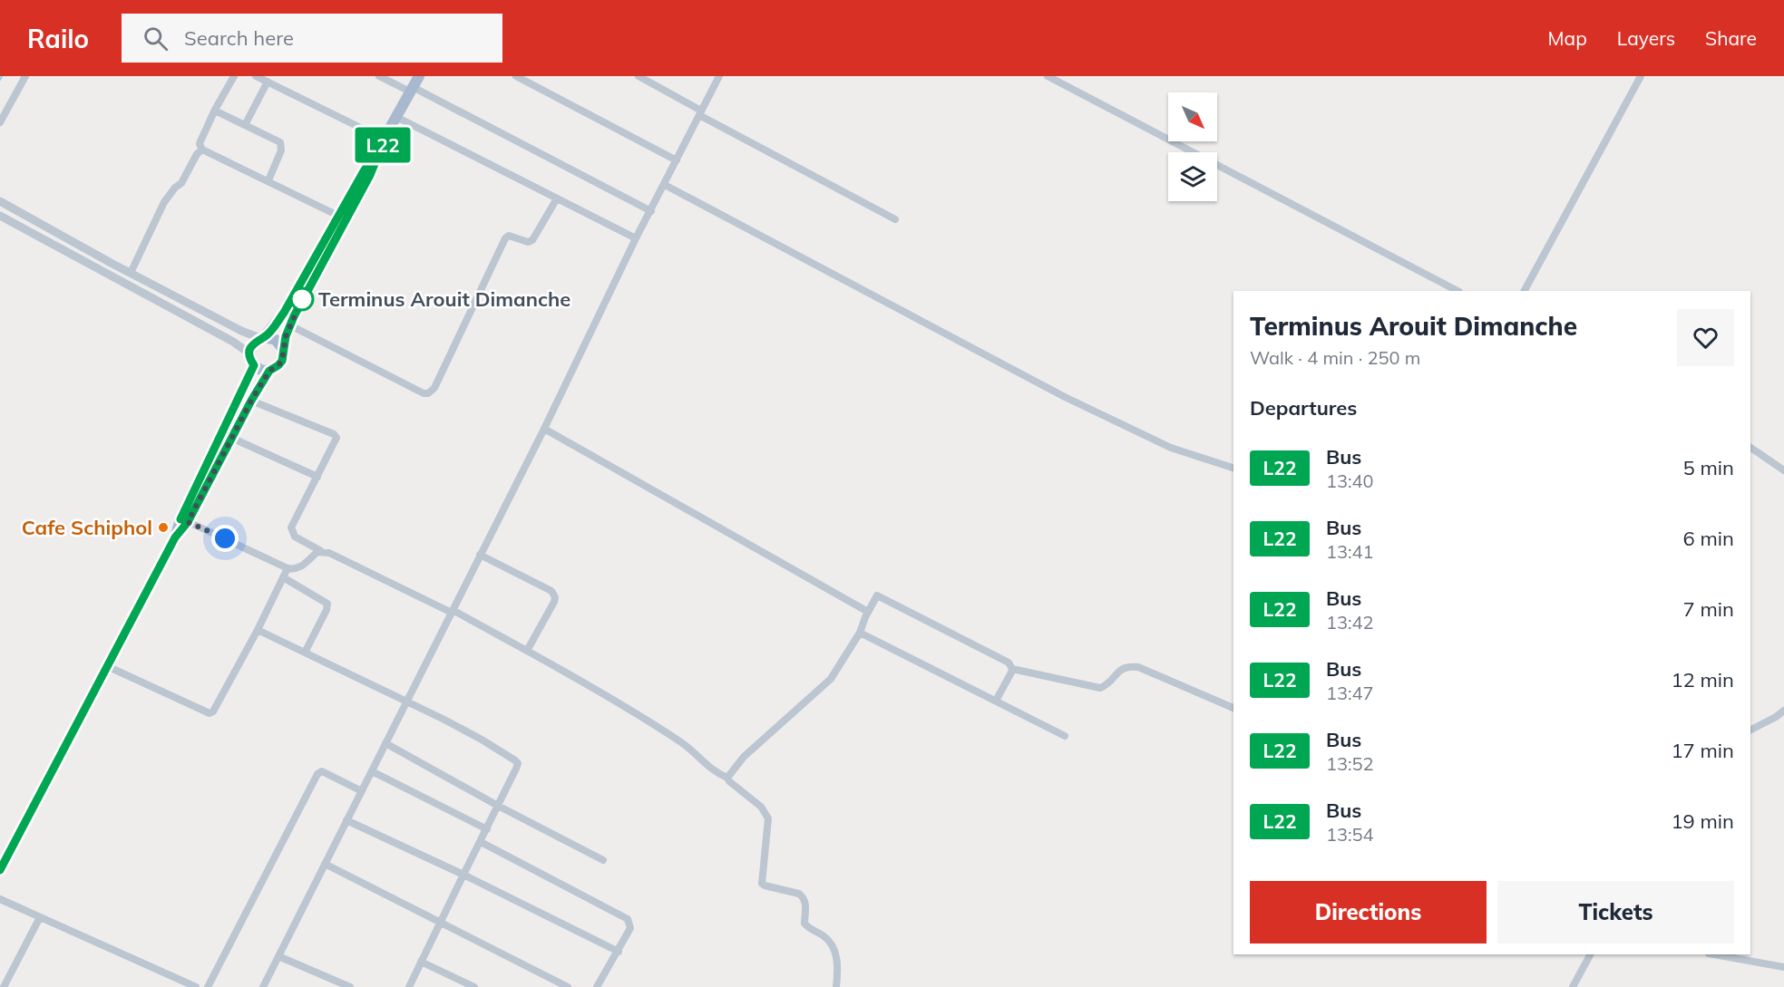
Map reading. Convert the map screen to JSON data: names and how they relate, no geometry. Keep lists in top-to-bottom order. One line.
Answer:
{"places":["Terminus Arouit Dimanche","Cafe Schiphol"],"lines":["bus line L22"],"north":"bottom right","page":{"header":"Railo","search":"Search here","nav":["Map","Layers","Share"],"on_map":"L22","heading":[["Terminus Arouit Dimanche","Walk · 4 min · 250 m"],"Departures"],"list":[{"mark":"L22","name":"Bus","note":"13:40","value":"5 min"},{"mark":"L22","name":"Bus","note":"13:41","value":"6 min"},{"mark":"L22","name":"Bus","note":"13:42","value":"7 min"},{"mark":"L22","name":"Bus","note":"13:47","value":"12 min"},{"mark":"L22","name":"Bus","note":"13:52","value":"17 min"},{"mark":"L22","name":"Bus","note":"13:54","value":"19 min"}],"buttons":["Directions","Tickets"]}}
